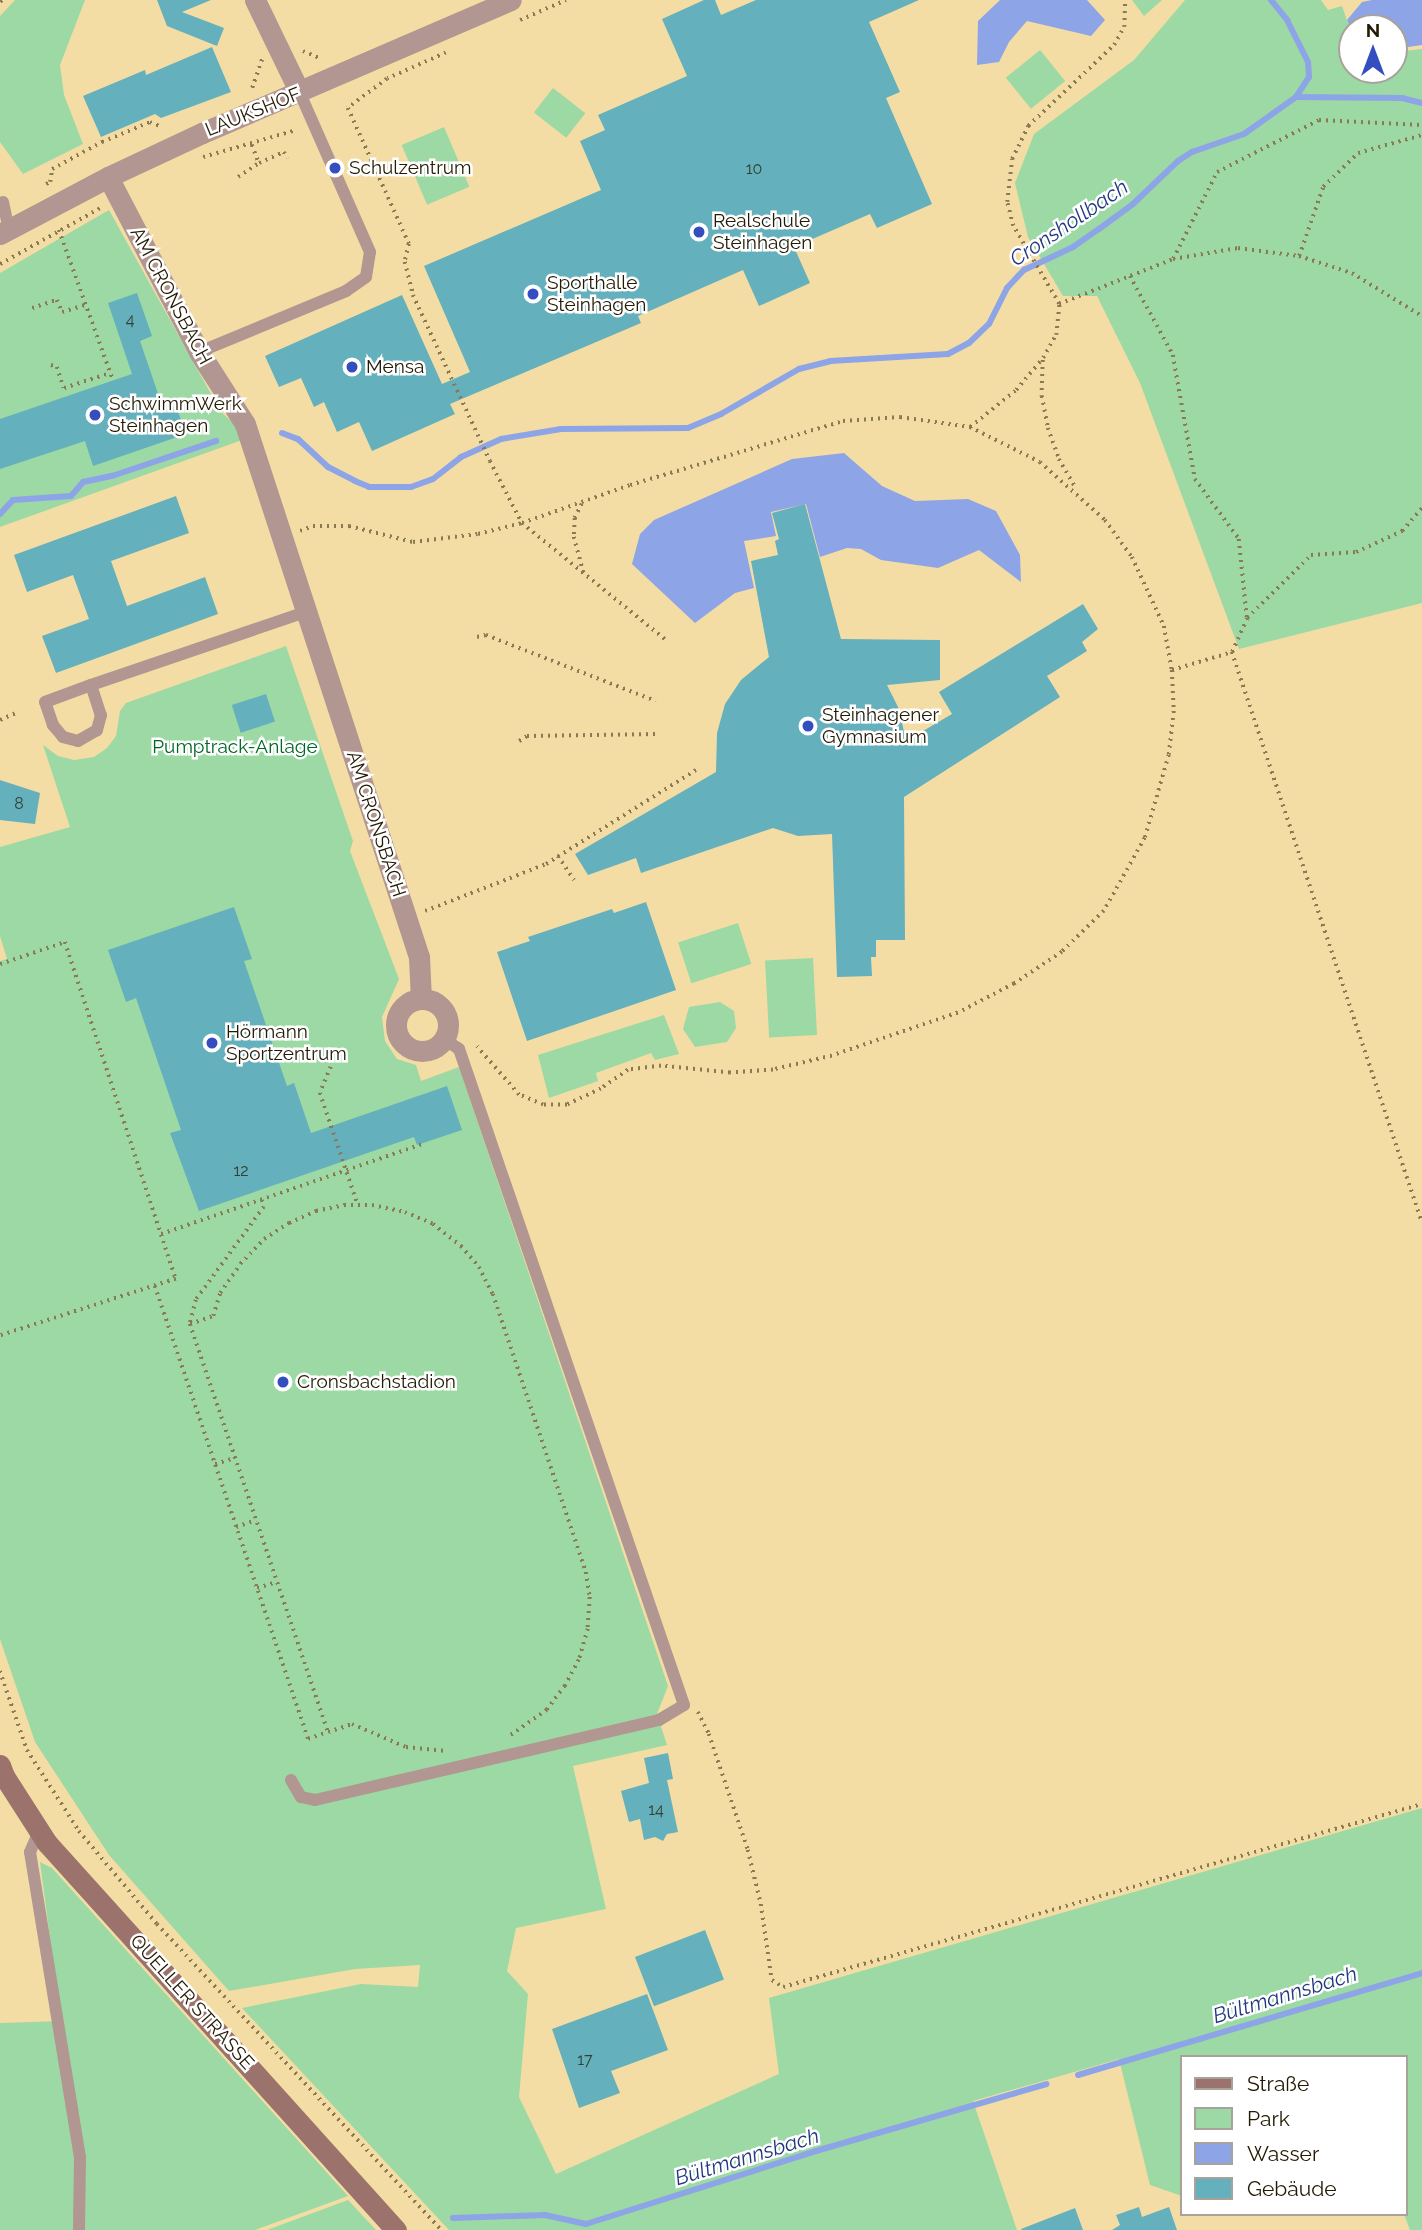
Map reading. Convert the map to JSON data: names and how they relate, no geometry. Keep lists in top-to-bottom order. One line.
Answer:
{"streets":{"main road":["QUELLER STRASSE"],"street":["LAUKSHOF","AM CRONSBACH"]},"crossings":[["LAUKSHOF","AM CRONSBACH"]],"water":["Cronshollbach","Bültmannsbach"],"parks":["Pumptrack-Anlage"],"places":["Schulzentrum","Realschule Steinhagen","Sporthalle Steinhagen","Mensa","SchwimmWerk Steinhagen","Steinhagener Gymnasium","Hörmann Sportzentrum","Cronsbachstadion"],"house_numbers":["10","4","8","12","14","17"],"legend":["Straße","Park","Wasser","Gebäude"],"north":"top"}
